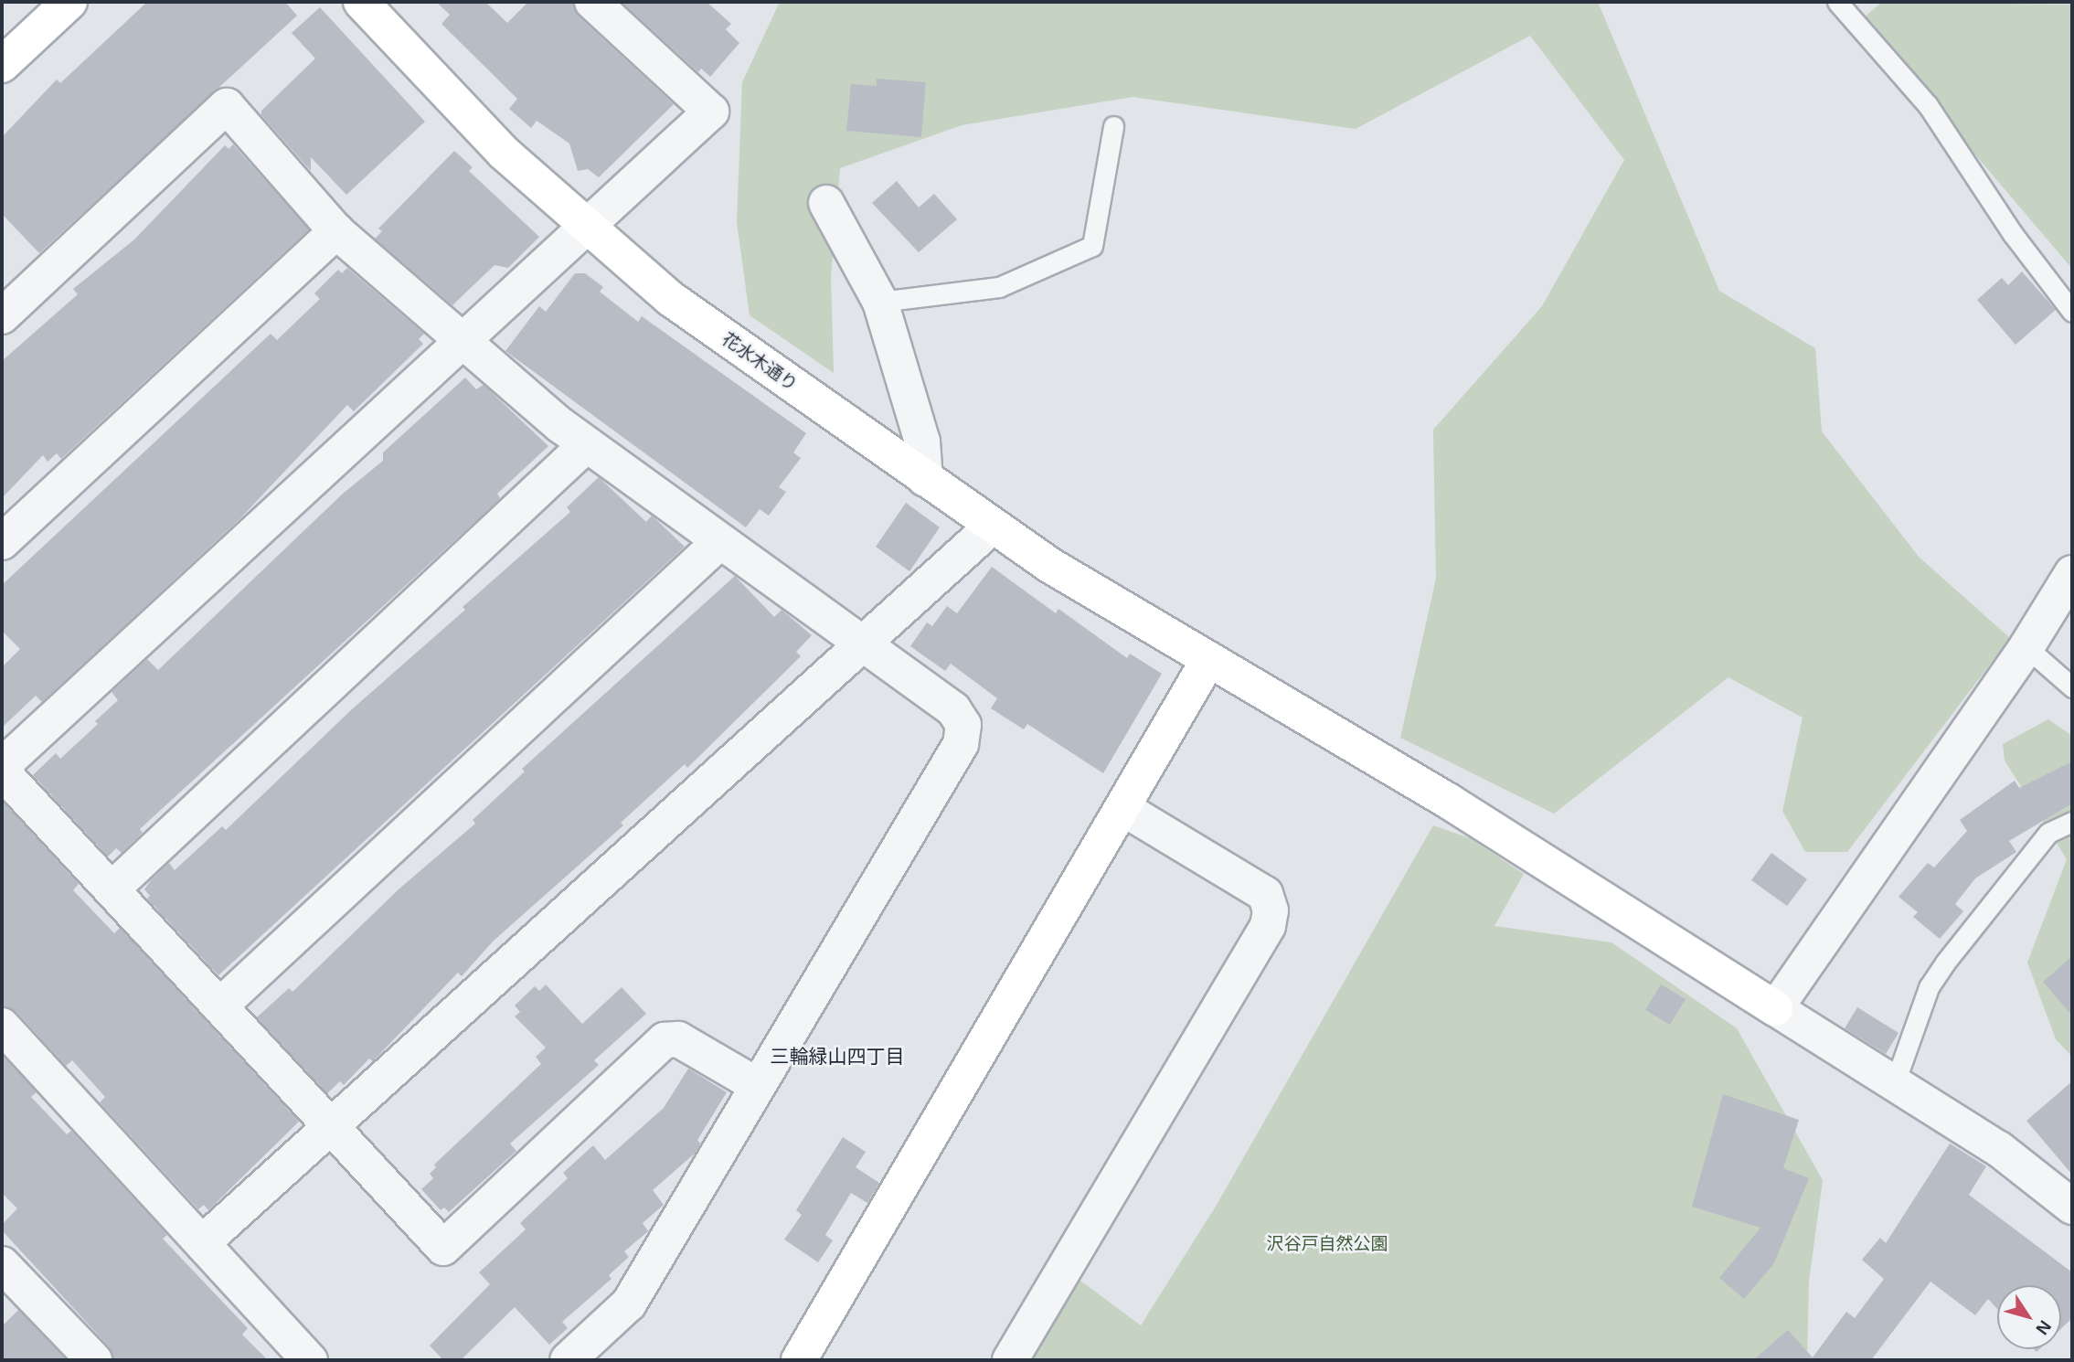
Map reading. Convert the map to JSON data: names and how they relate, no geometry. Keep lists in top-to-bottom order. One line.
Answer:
{"streets":{"street":["花水木通り"]},"districts":["三輪緑山四丁目"],"parks":["沢谷戸自然公園"],"north":"bottom right"}
